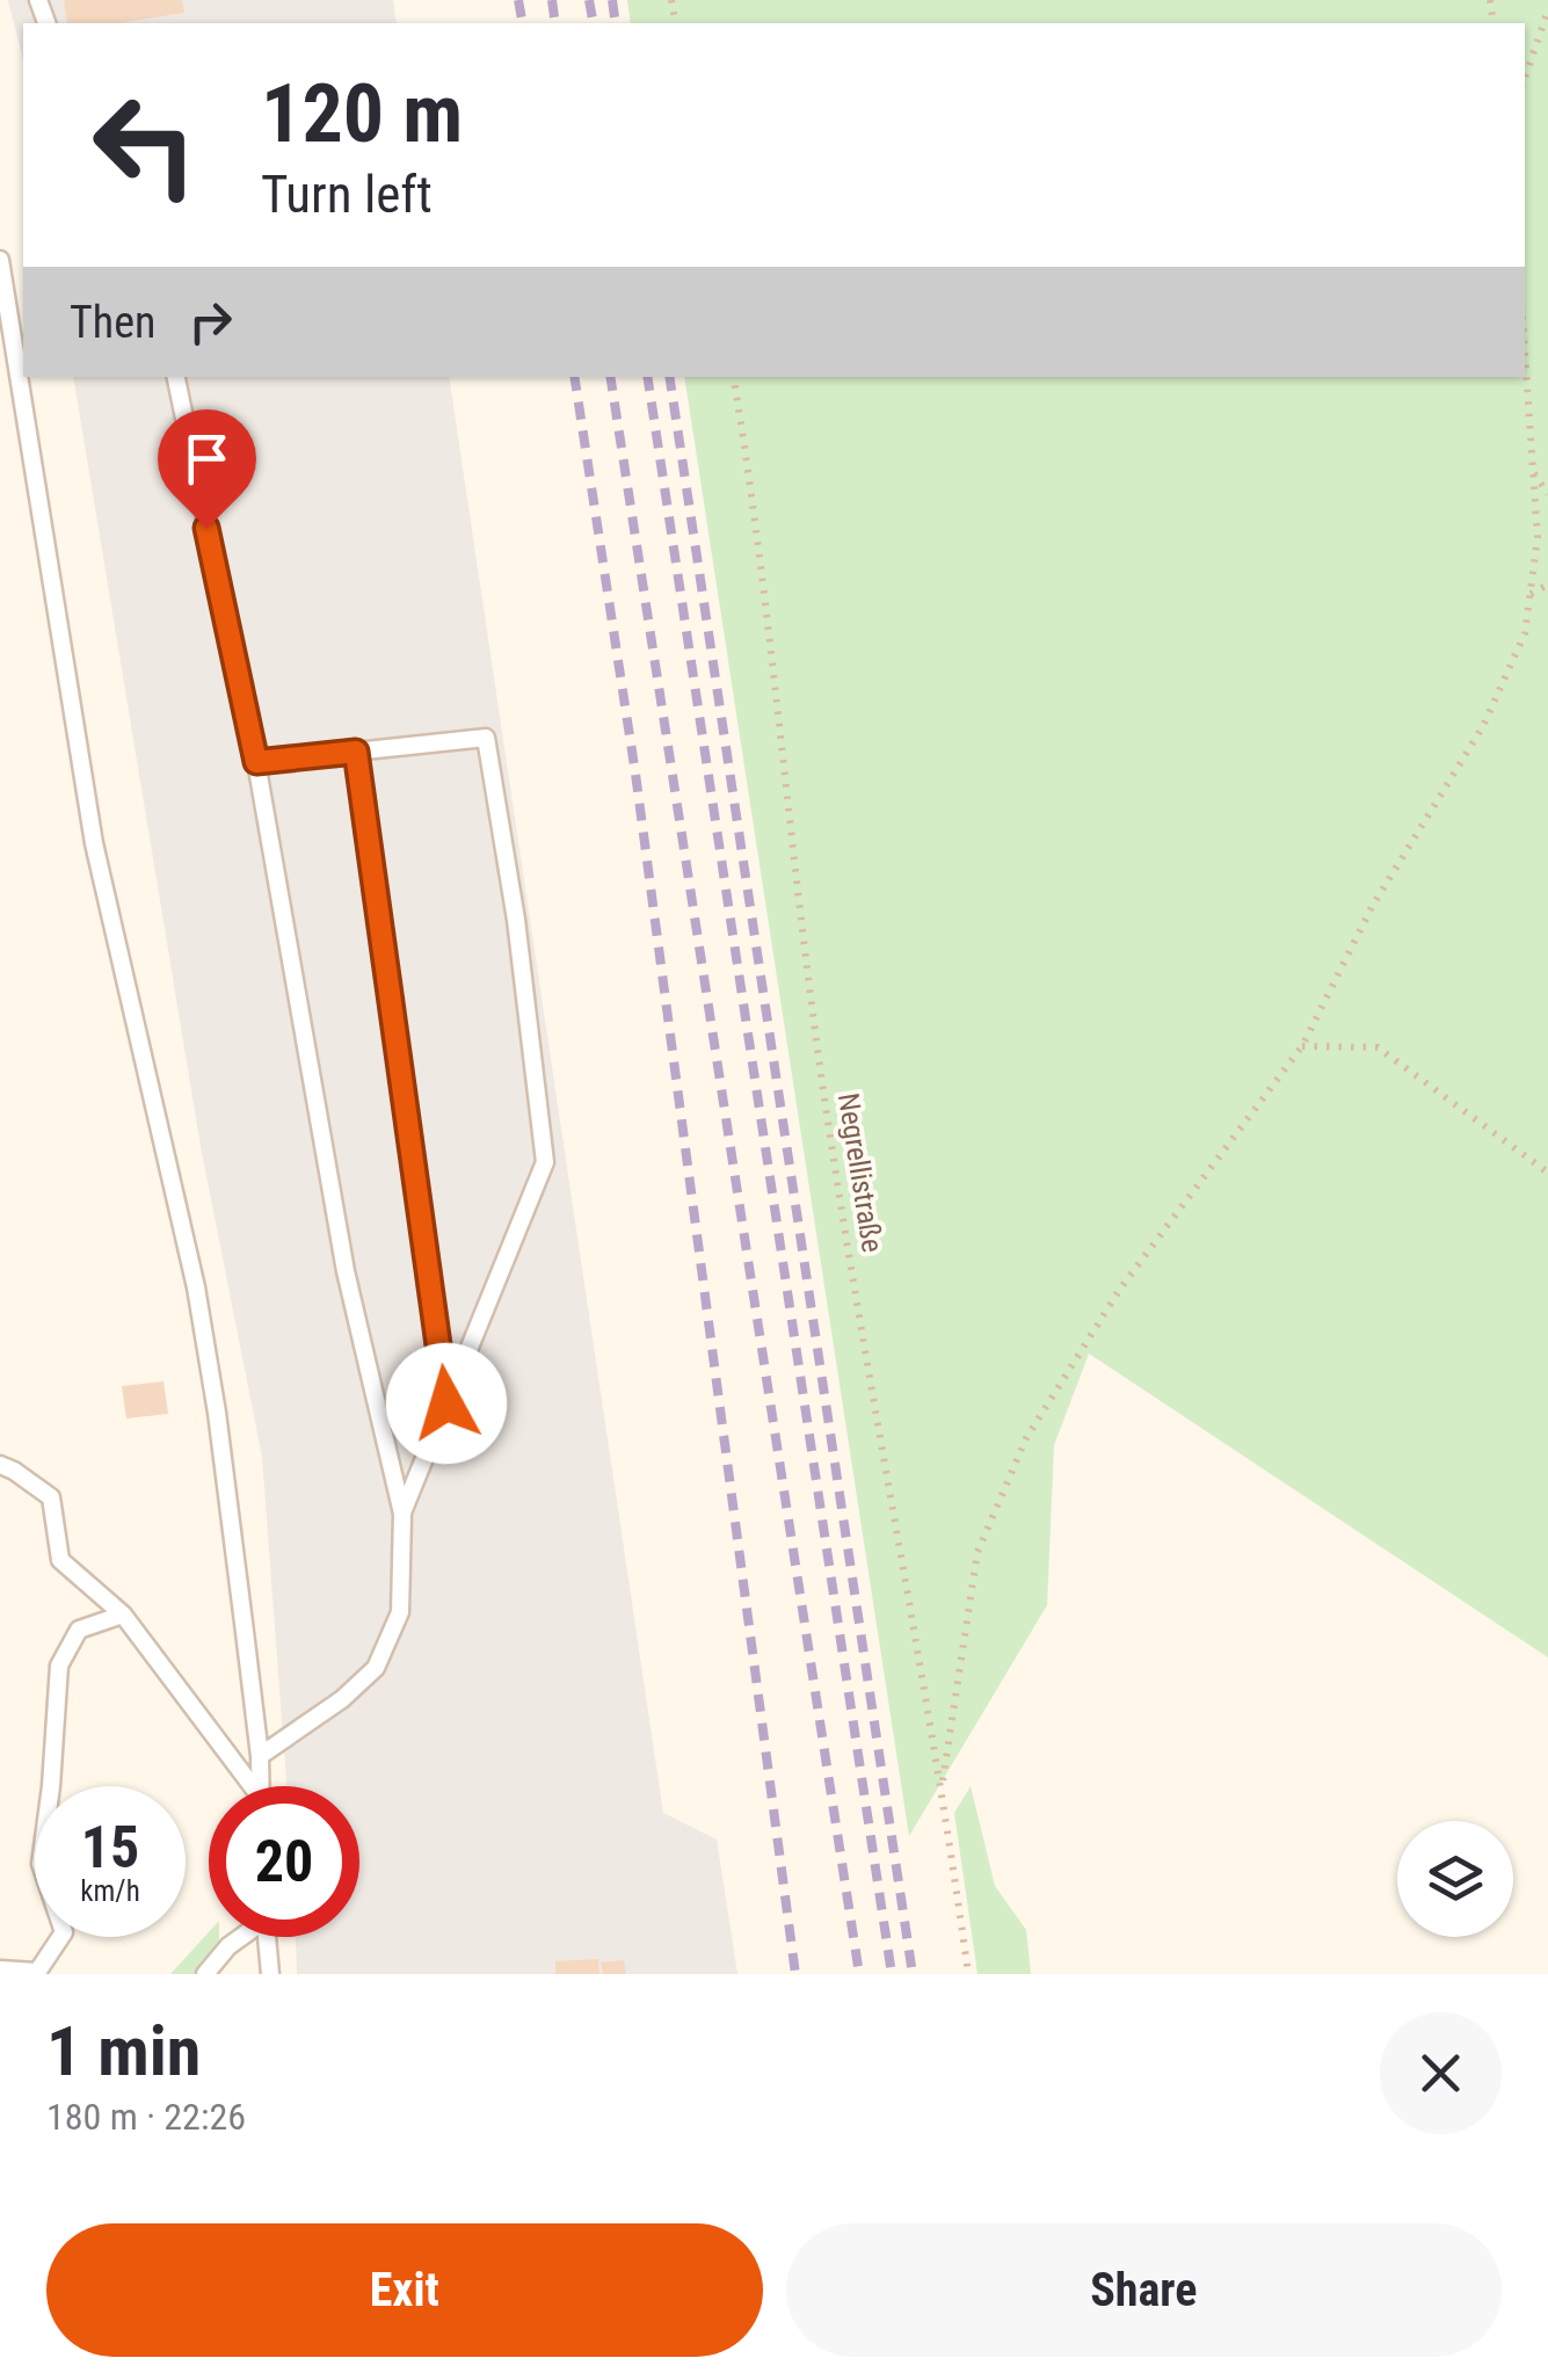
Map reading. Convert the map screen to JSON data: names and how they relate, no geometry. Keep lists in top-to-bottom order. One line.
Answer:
{"streets":{"path":["Negrellistraße"]},"page":{"turn":["120 m","Turn left"],"then":"Then","speed":"15 km/h","limit":"20","heading":["1 min","180 m · 22:26"],"buttons":["Exit","Share"]}}
